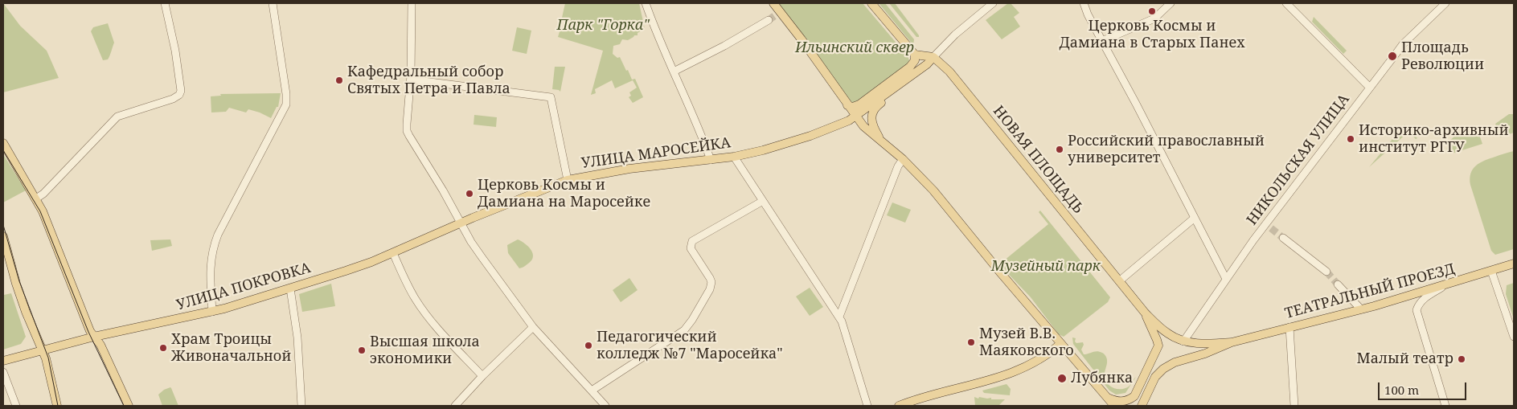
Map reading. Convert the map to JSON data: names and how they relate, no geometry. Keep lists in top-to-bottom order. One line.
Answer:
{"streets":{"main road":["УЛИЦА МАРОСЕЙКА","НОВАЯ ПЛОЩАДЬ","УЛИЦА ПОКРОВКА","ТЕАТРАЛЬНЫЙ ПРОЕЗД"],"street":["НИКОЛЬСКАЯ УЛИЦА"]},"crossings":[["УЛИЦА МАРОСЕЙКА","УЛИЦА ПОКРОВКА"]],"parks":["Парк \"Горка\"","Ильинский сквер","Музейный парк"],"places":["Церковь Космы и Дамиана в Старых Панех","Площадь Революции","Кафедральный собор Святых Петра и Павла","Историко-архивный институт РГГУ","Российский православный университет","Церковь Космы и Дамиана на Маросейке","Музей В.В. Маяковского","Педагогический колледж №7 \"Маросейка\"","Храм Троицы Живоначальной","Высшая школа экономики","Малый театр","Лубянка"],"scale_bar":"100 m"}
